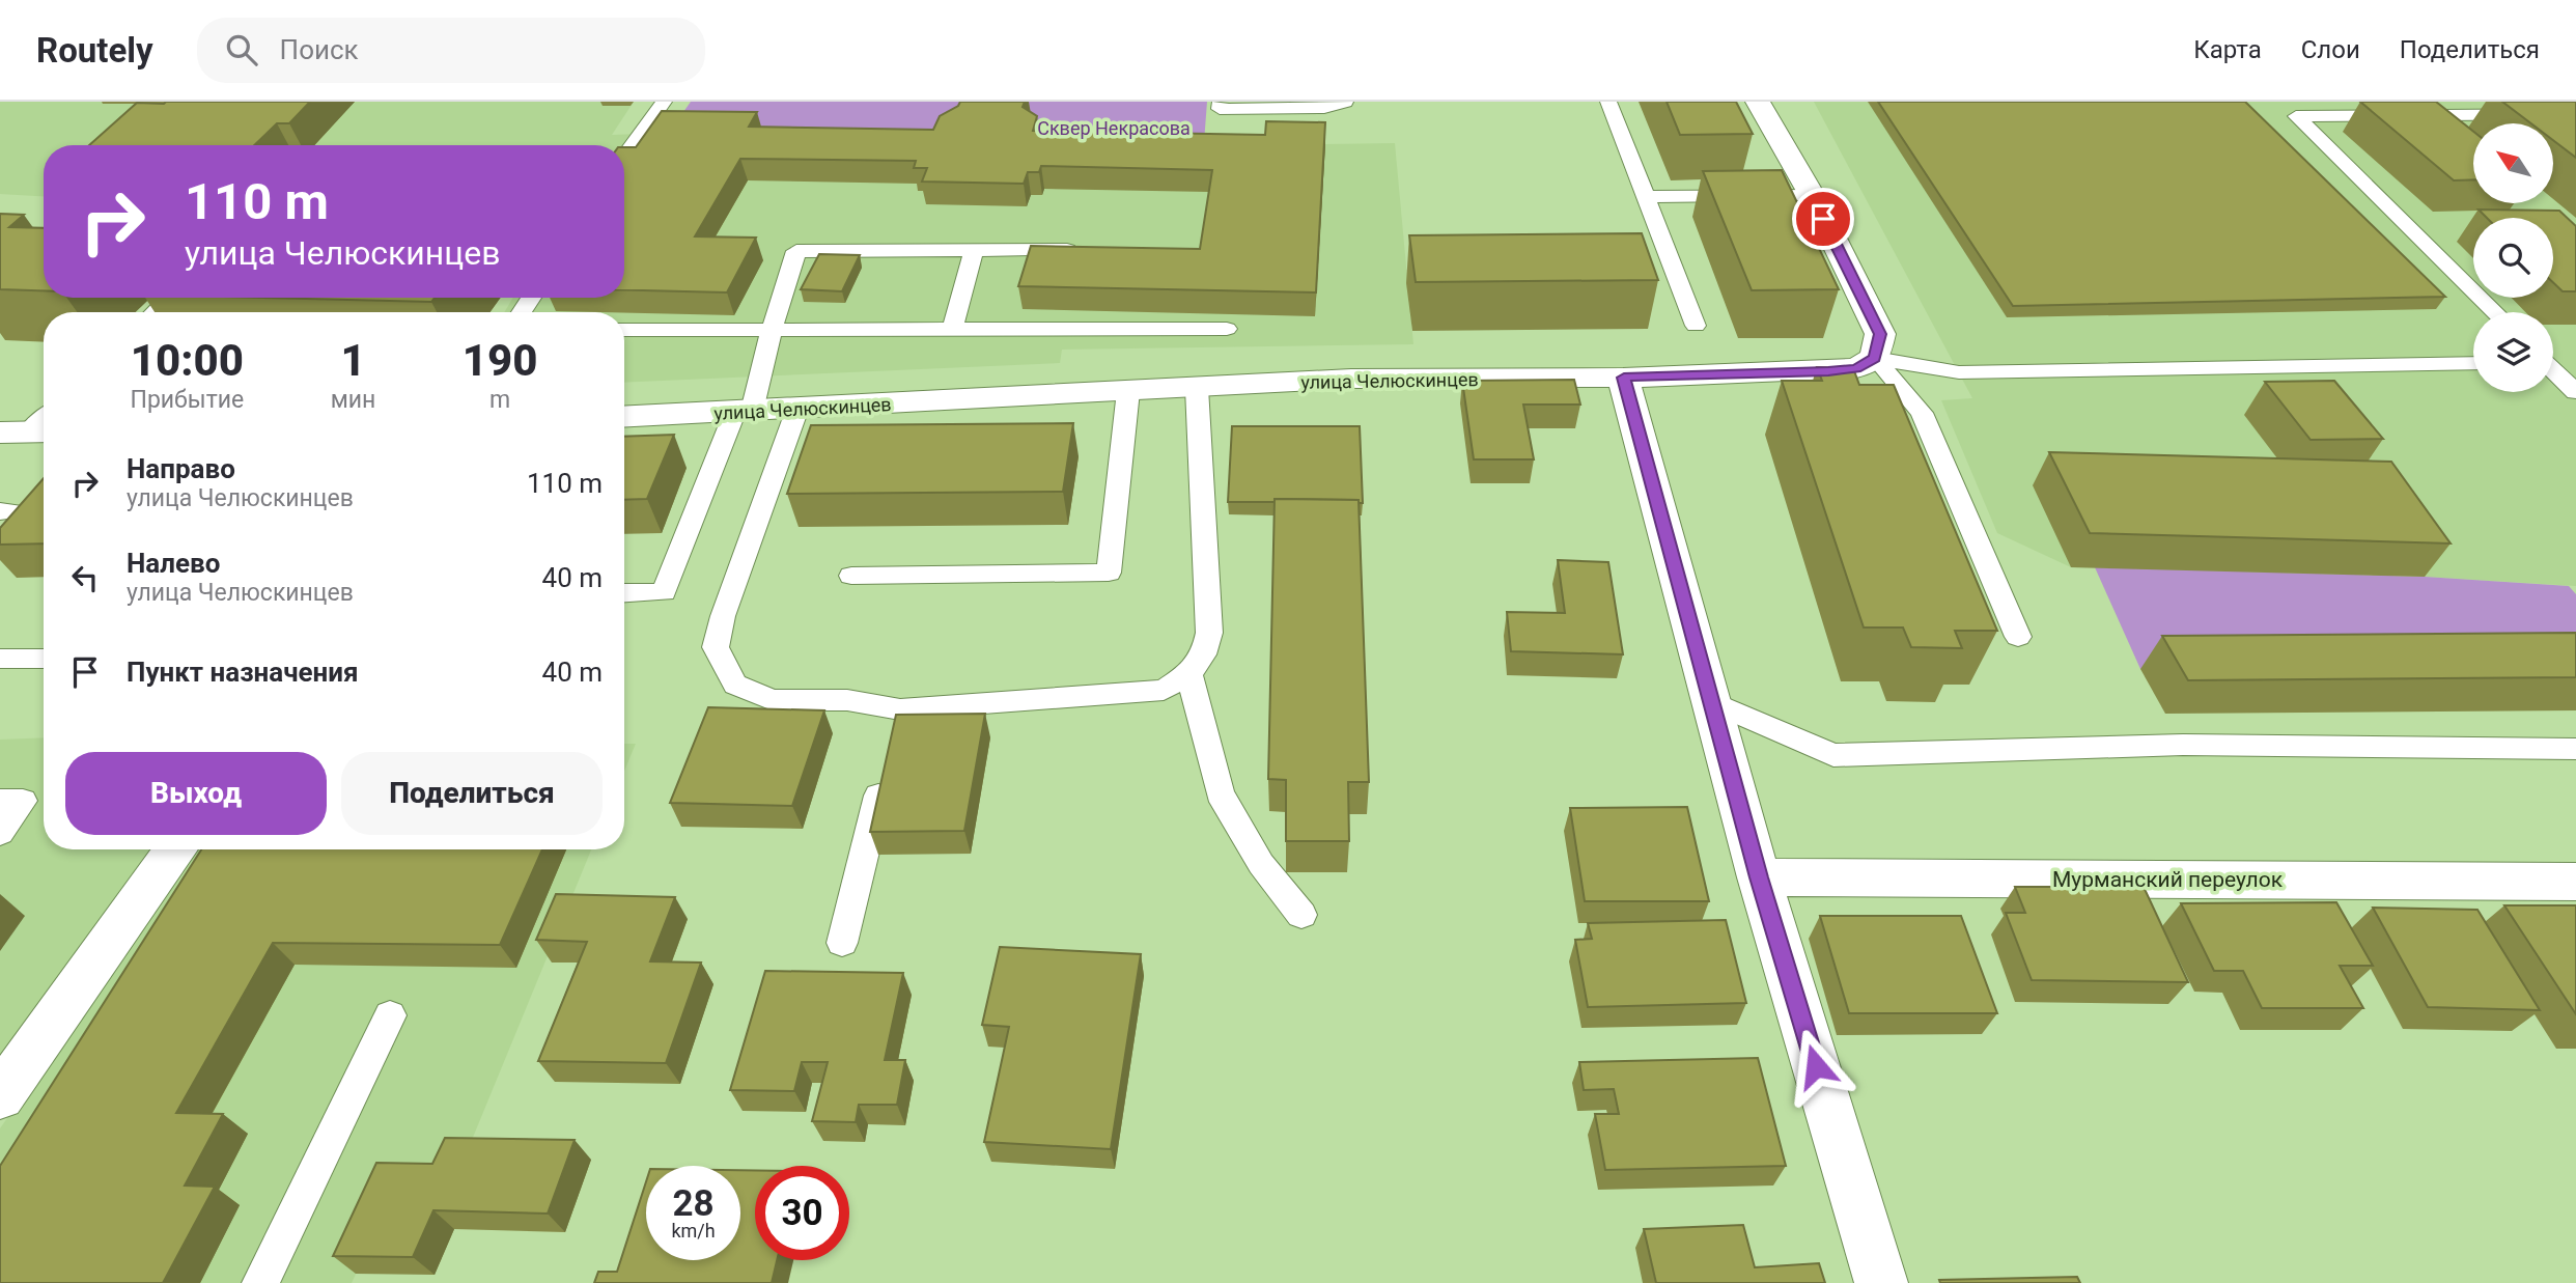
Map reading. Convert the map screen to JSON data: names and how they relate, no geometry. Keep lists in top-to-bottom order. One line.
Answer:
{"streets":{"street":["улица Челюскинцев","Мурманский переулок"]},"parks":["Сквер Некрасова"],"north":"top left","page":{"header":"Routely","search":"Поиск","nav":["Карта","Слои","Поделиться"],"turn":["110 m","улица Челюскинцев"],"eta":["10:00","Прибытие","1","мин","190","m"],"list":[{"name":"Направо","note":"улица Челюскинцев","value":"110 m"},{"name":"Налево","note":"улица Челюскинцев","value":"40 m"},{"name":"Пункт назначения","value":"40 m"}],"buttons":["Выход","Поделиться"],"speed":"28 km/h","limit":"30"}}
